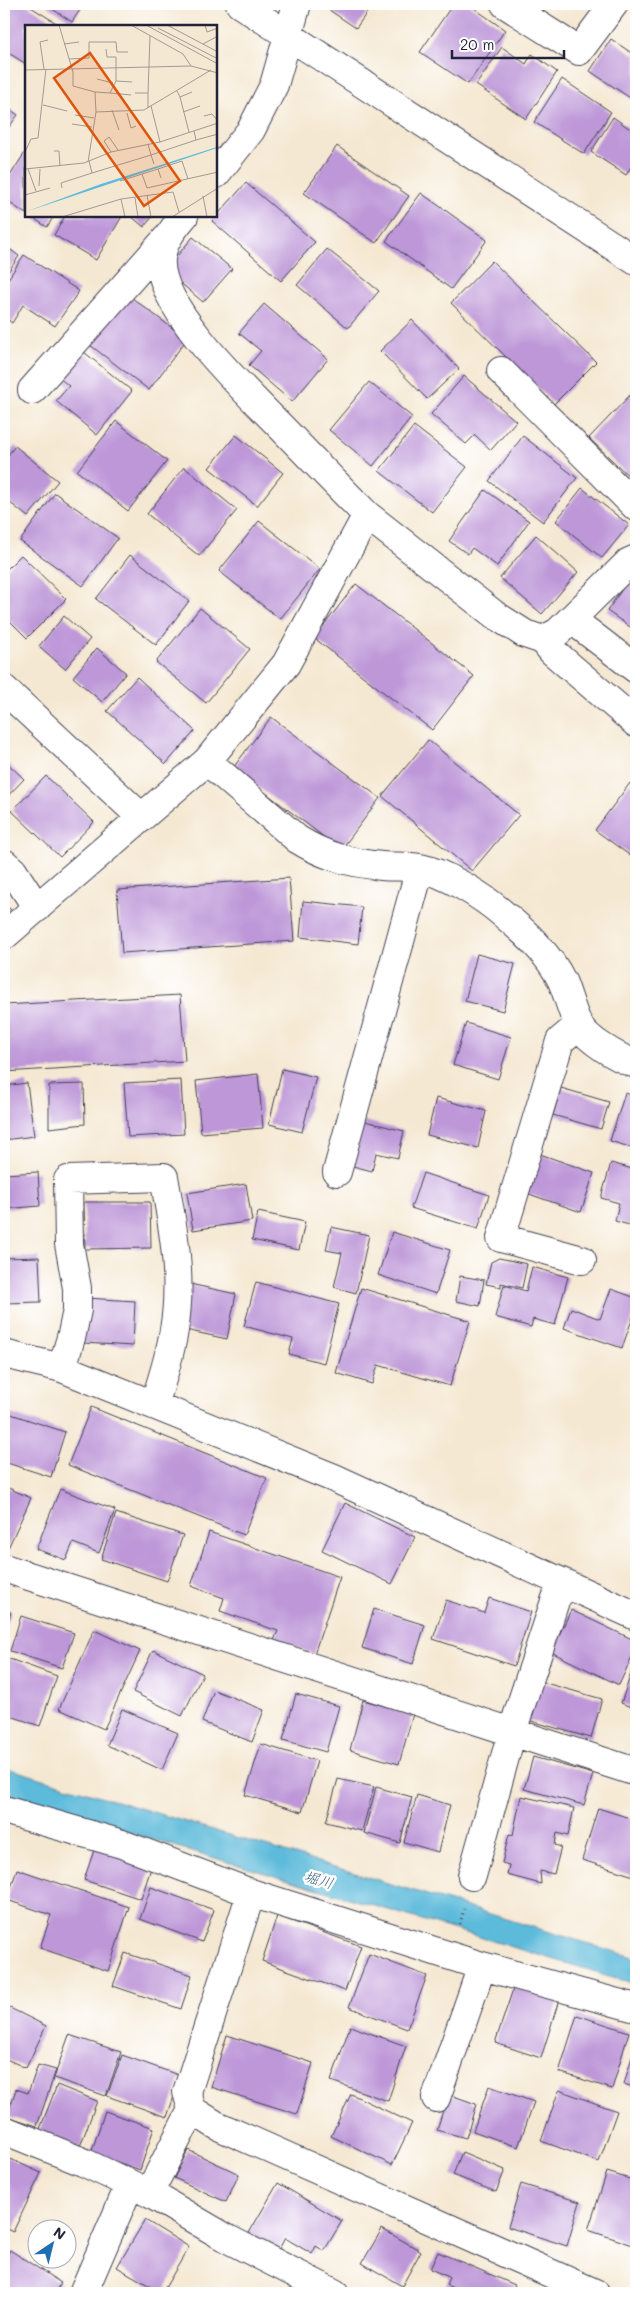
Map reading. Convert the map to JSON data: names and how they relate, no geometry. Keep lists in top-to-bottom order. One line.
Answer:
{"water":["堀川"],"scale_bar":"20 m","north":"top right"}
